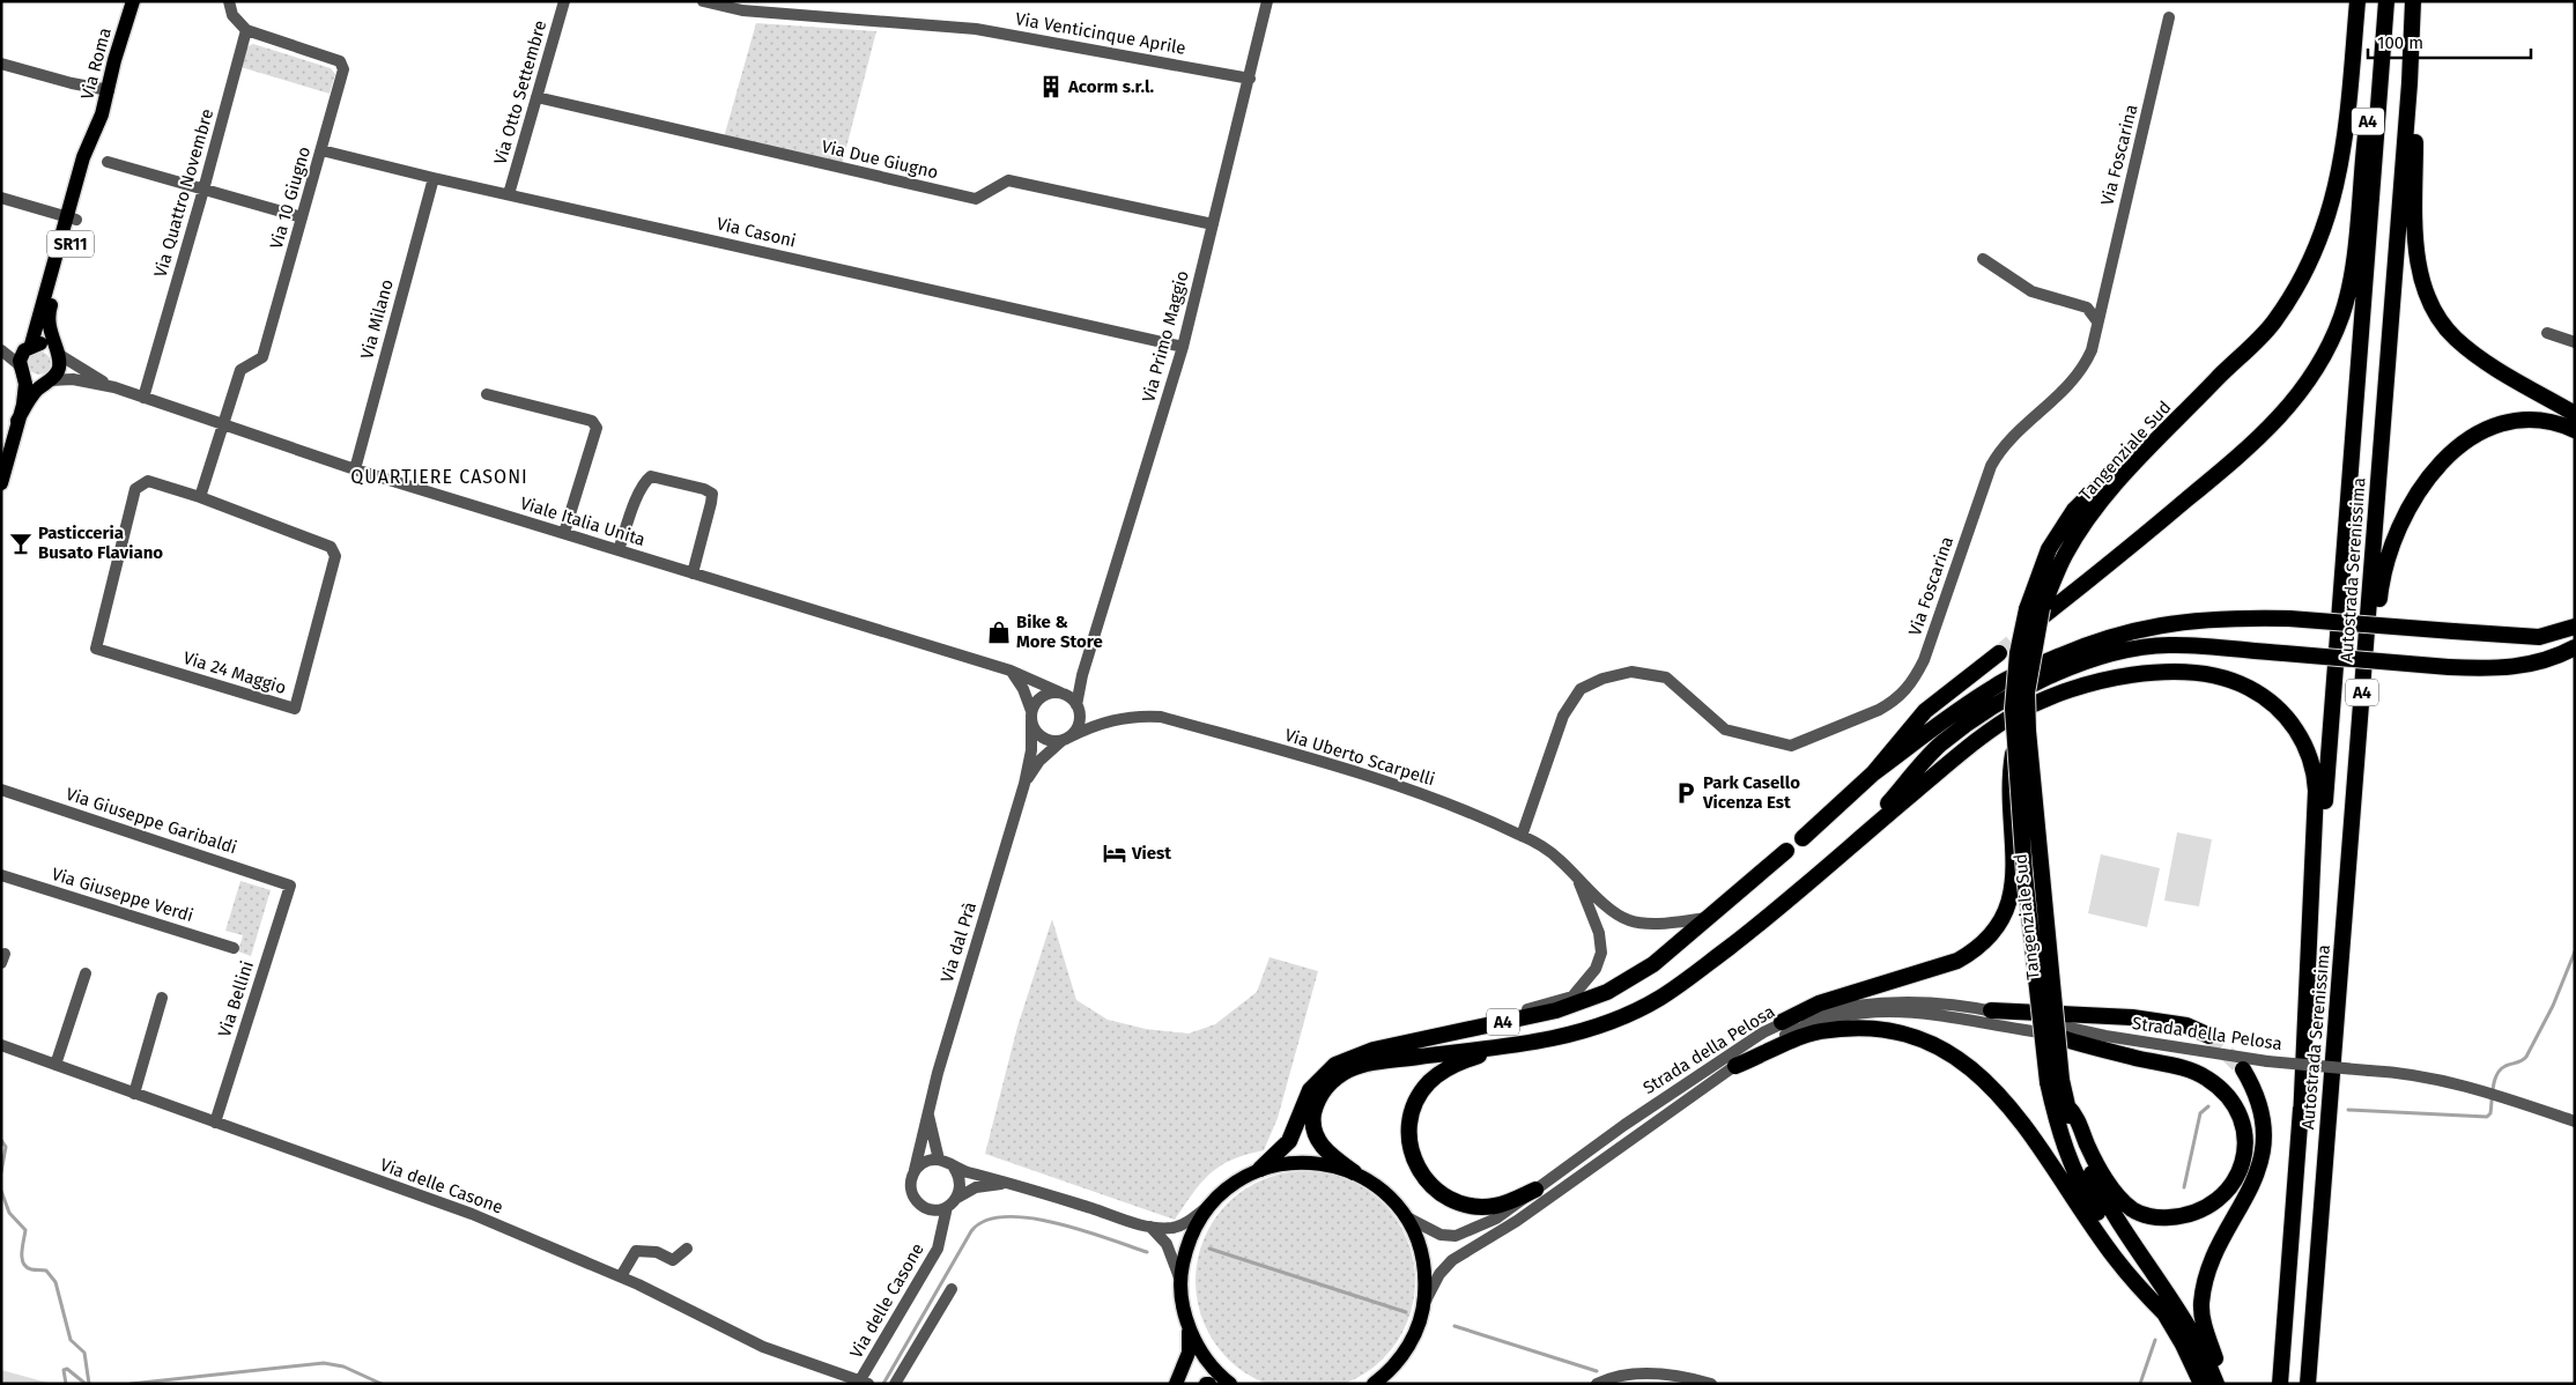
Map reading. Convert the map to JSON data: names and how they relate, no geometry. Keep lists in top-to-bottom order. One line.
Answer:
{"streets":{"highway":["A4","Tangenziale Sud","Autostrada Serenissima"],"main road":["Via Roma","SR11"],"street":["Via Venticinque Aprile","Via Otto Settembre","Via Foscarina","Via Due Giugno","Via Quattro Novembre","Via 10 Giugno","Via Casoni","Via Milano","Via Primo Maggio","Viale Italia Unita","Via 24 Maggio","Via Uberto Scarpelli","Via Giuseppe Garibaldi","Via Giuseppe Verdi","Via dal Prà","Via Bellini","Strada della Pelosa","Via delle Casone"]},"crossings":[["Via Venticinque Aprile","Via Primo Maggio"],["Via Roma","Viale Italia Unita"],["Via Otto Settembre","Via Due Giugno"],["Via Otto Settembre","Via Casoni"],["A4","Tangenziale Sud"],["A4","Autostrada Serenissima"],["A4","Via Uberto Scarpelli"],["Via Foscarina","Via Uberto Scarpelli"],["Via Due Giugno","Via Primo Maggio"],["Via Quattro Novembre","Via 10 Giugno"],["Via Quattro Novembre","Viale Italia Unita"],["Via 10 Giugno","Via Casoni"],["Via 10 Giugno","Viale Italia Unita"],["Via Casoni","Via Milano"],["Via Casoni","Via Primo Maggio"],["Via Milano","Viale Italia Unita"],["Via Primo Maggio","Viale Italia Unita"],["Via Primo Maggio","Via Uberto Scarpelli"],["Via Primo Maggio","Via dal Prà"],["Viale Italia Unita","Via Uberto Scarpelli"],["Viale Italia Unita","Via dal Prà"],["Via Uberto Scarpelli","Via dal Prà"],["Via Giuseppe Garibaldi","Via Bellini"],["Via dal Prà","Via delle Casone"],["Via Bellini","Via delle Casone"]],"districts":["QUARTIERE CASONI"],"places":{"building":["Acorm s.r.l."],"bar":["Pasticceria Busato Flaviano"],"shop":["Bike & More Store"],"parking":["Park Casello Vicenza Est"],"hotel":["Viest"]},"scale_bar":"100 m"}
